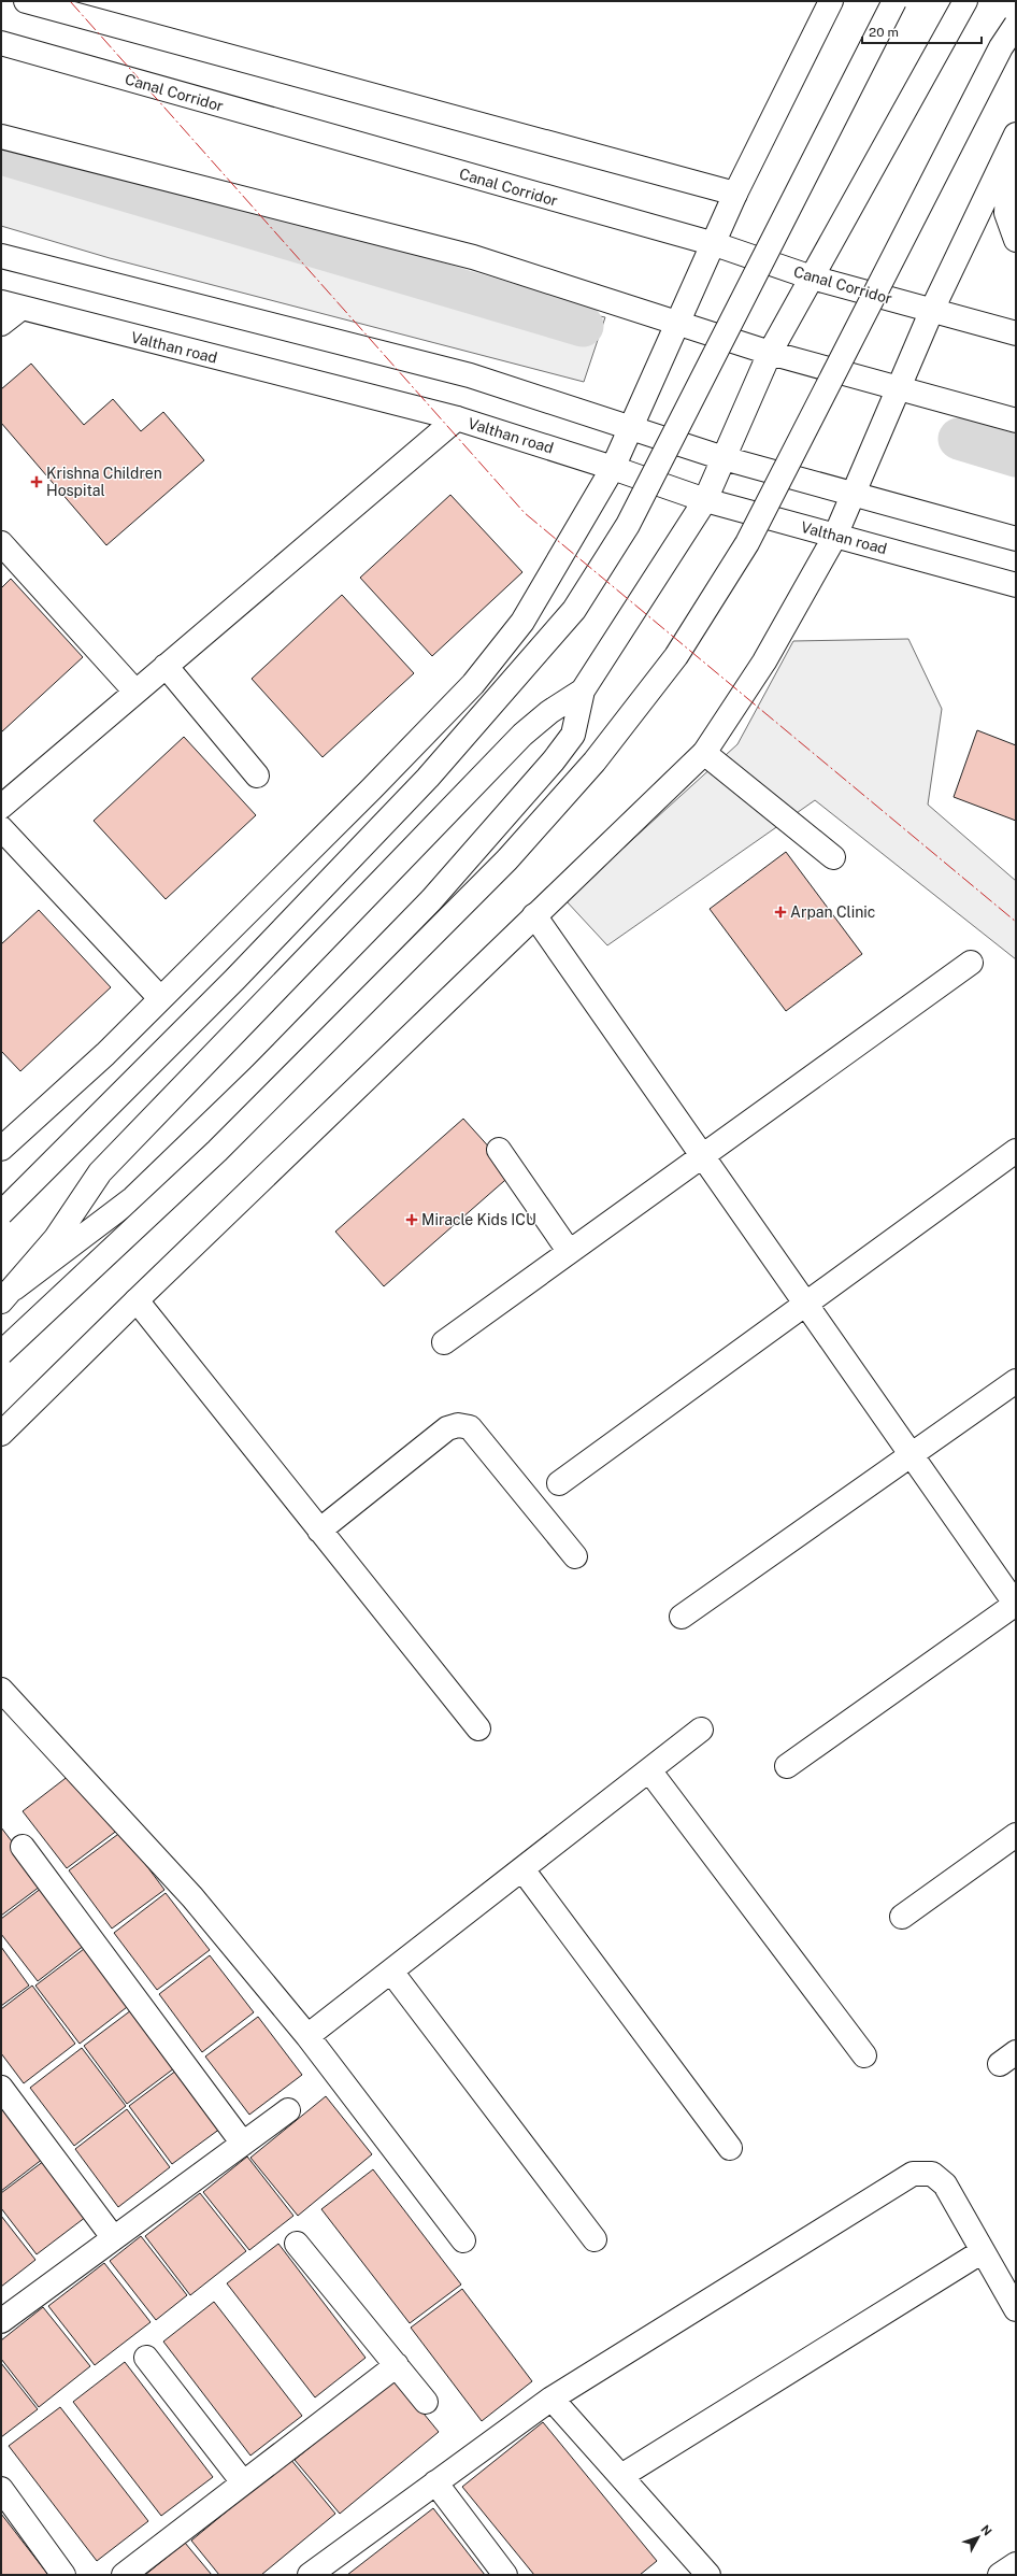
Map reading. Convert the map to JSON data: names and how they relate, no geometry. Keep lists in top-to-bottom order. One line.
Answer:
{"streets":{"street":["Canal Corridor","Valthan road"]},"places":{"health":["Krishna Children Hospital","Arpan Clinic","Miracle Kids ICU"]},"scale_bar":"20 m","north":"top right"}
